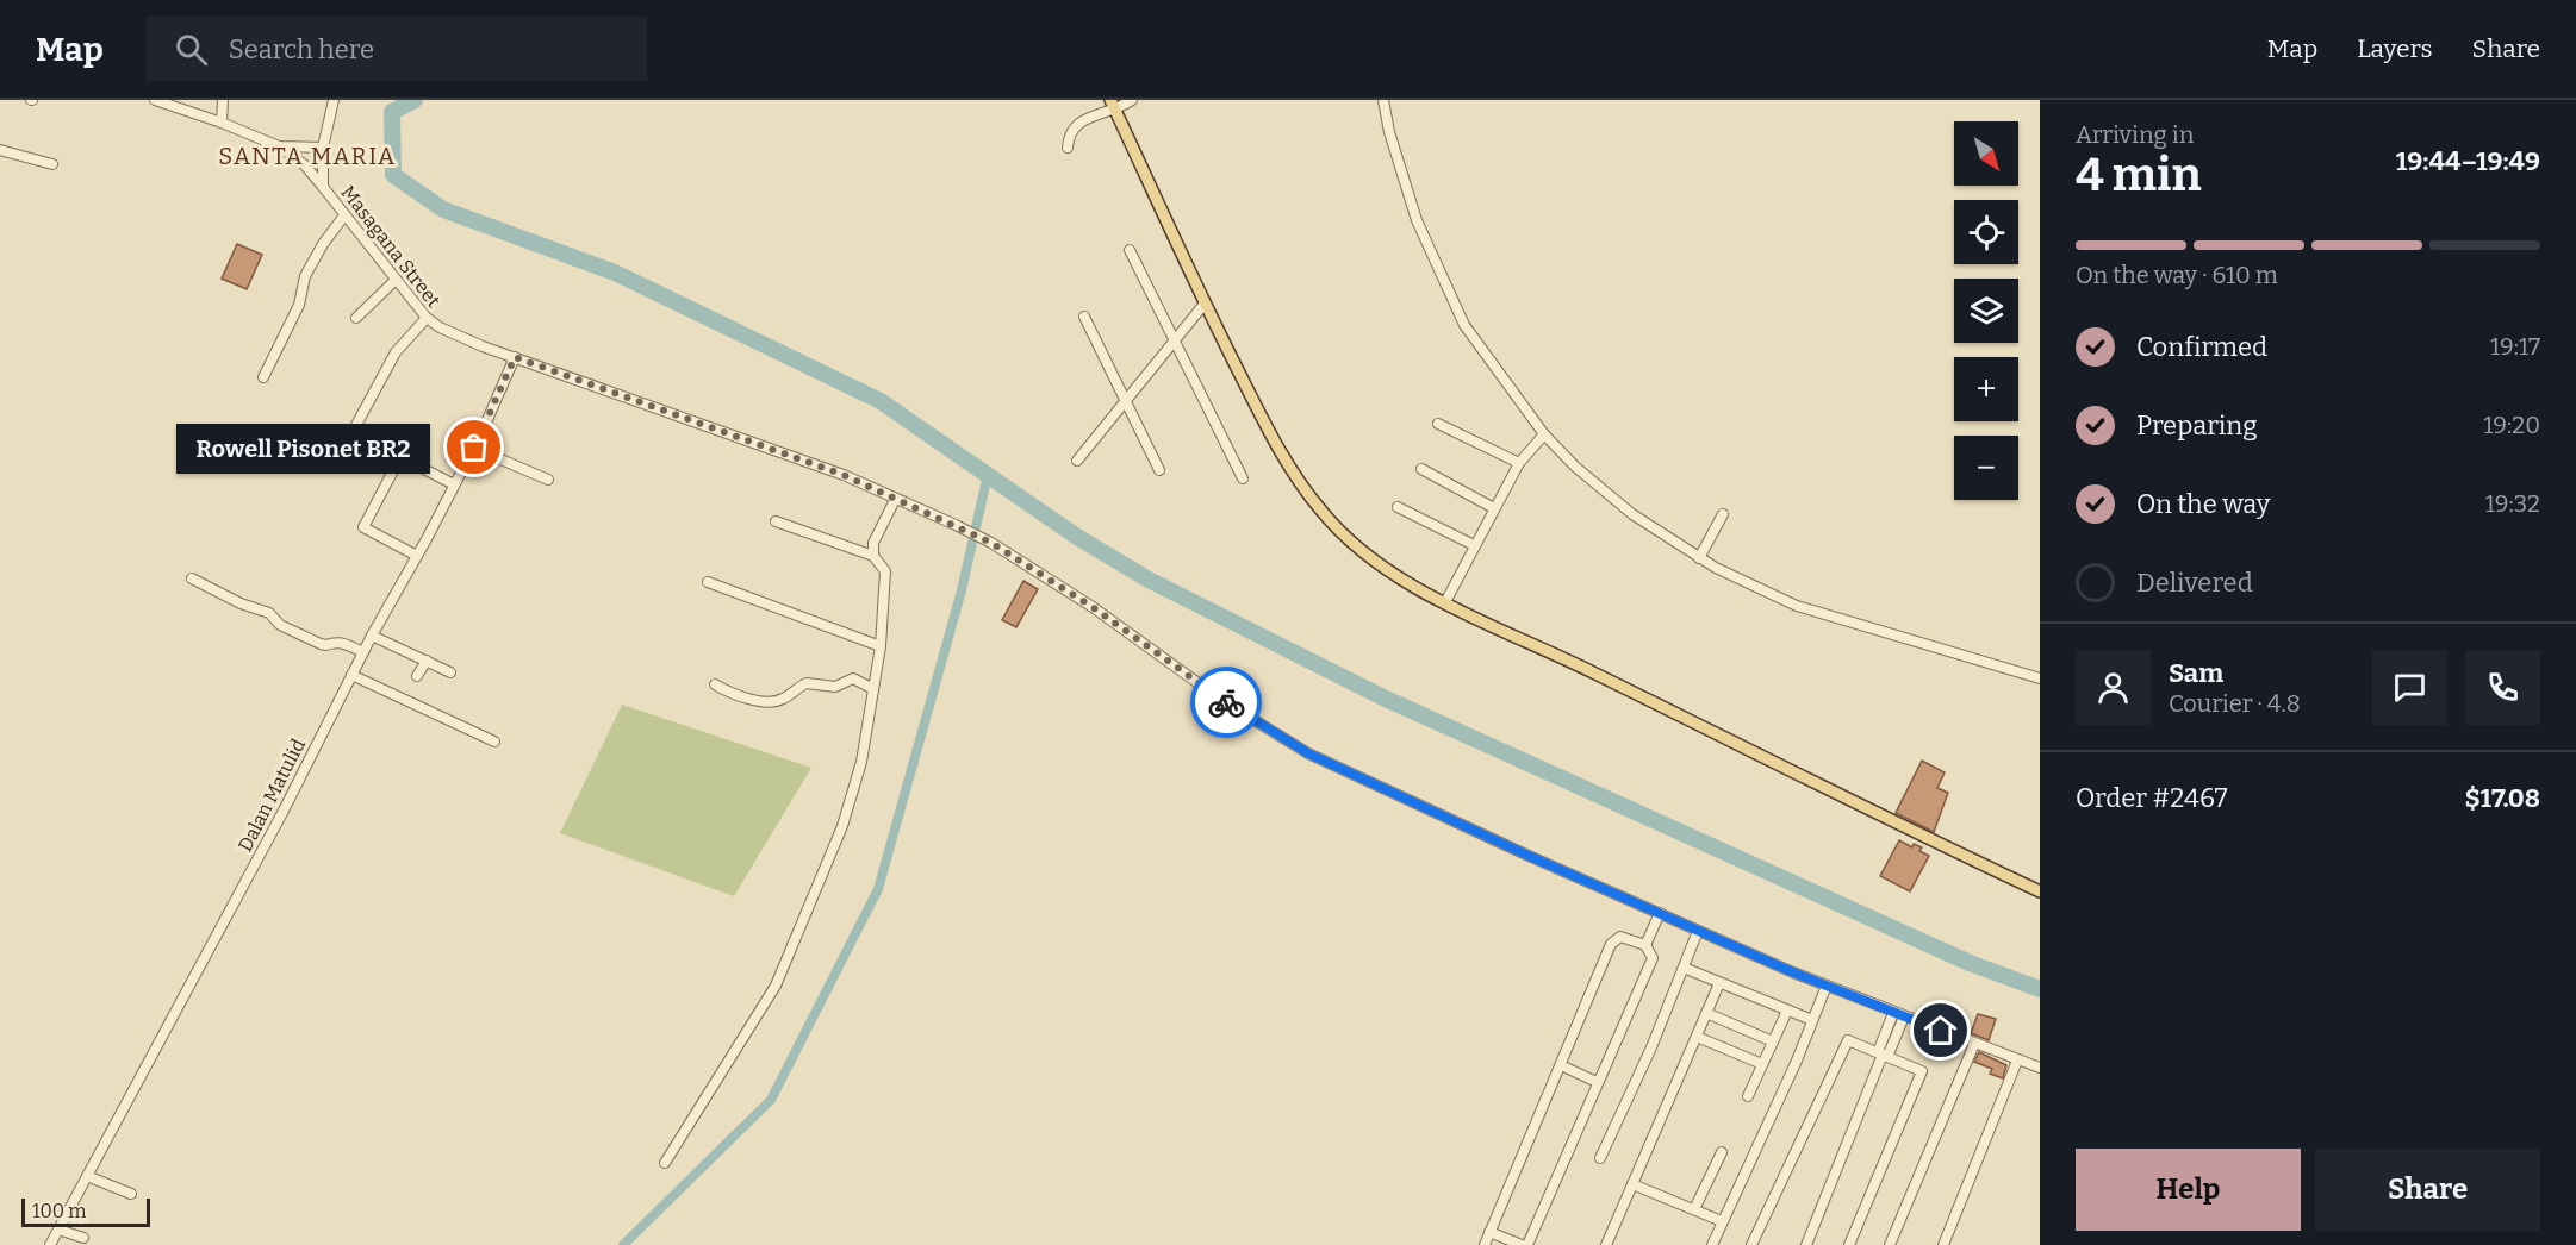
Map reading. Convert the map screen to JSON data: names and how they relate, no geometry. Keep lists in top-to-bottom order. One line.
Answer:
{"streets":{"street":["Masagana Street","Dalan Matulid"]},"crossings":[["Masagana Street","Dalan Matulid"]],"districts":["SANTA MARIA"],"places":["Rowell Pisonet BR2"],"scale_bar":"100 m","north":"bottom right","page":{"header":"Map","search":"Search here","nav":["Map","Layers","Share"],"heading":["4 min","Arriving in","19:44–19:49"],"panel":["Sam","Courier · 4.8","Order #2467","$17.08"],"map_buttons":["+","−"],"bar":"On the way · 610 m","list":[["Confirmed","19:17"],["Preparing","19:20"],["On the way","19:32"],"Delivered"],"bubble":"Rowell Pisonet BR2","buttons":["Help","Share"],"scale":"100 m"}}
